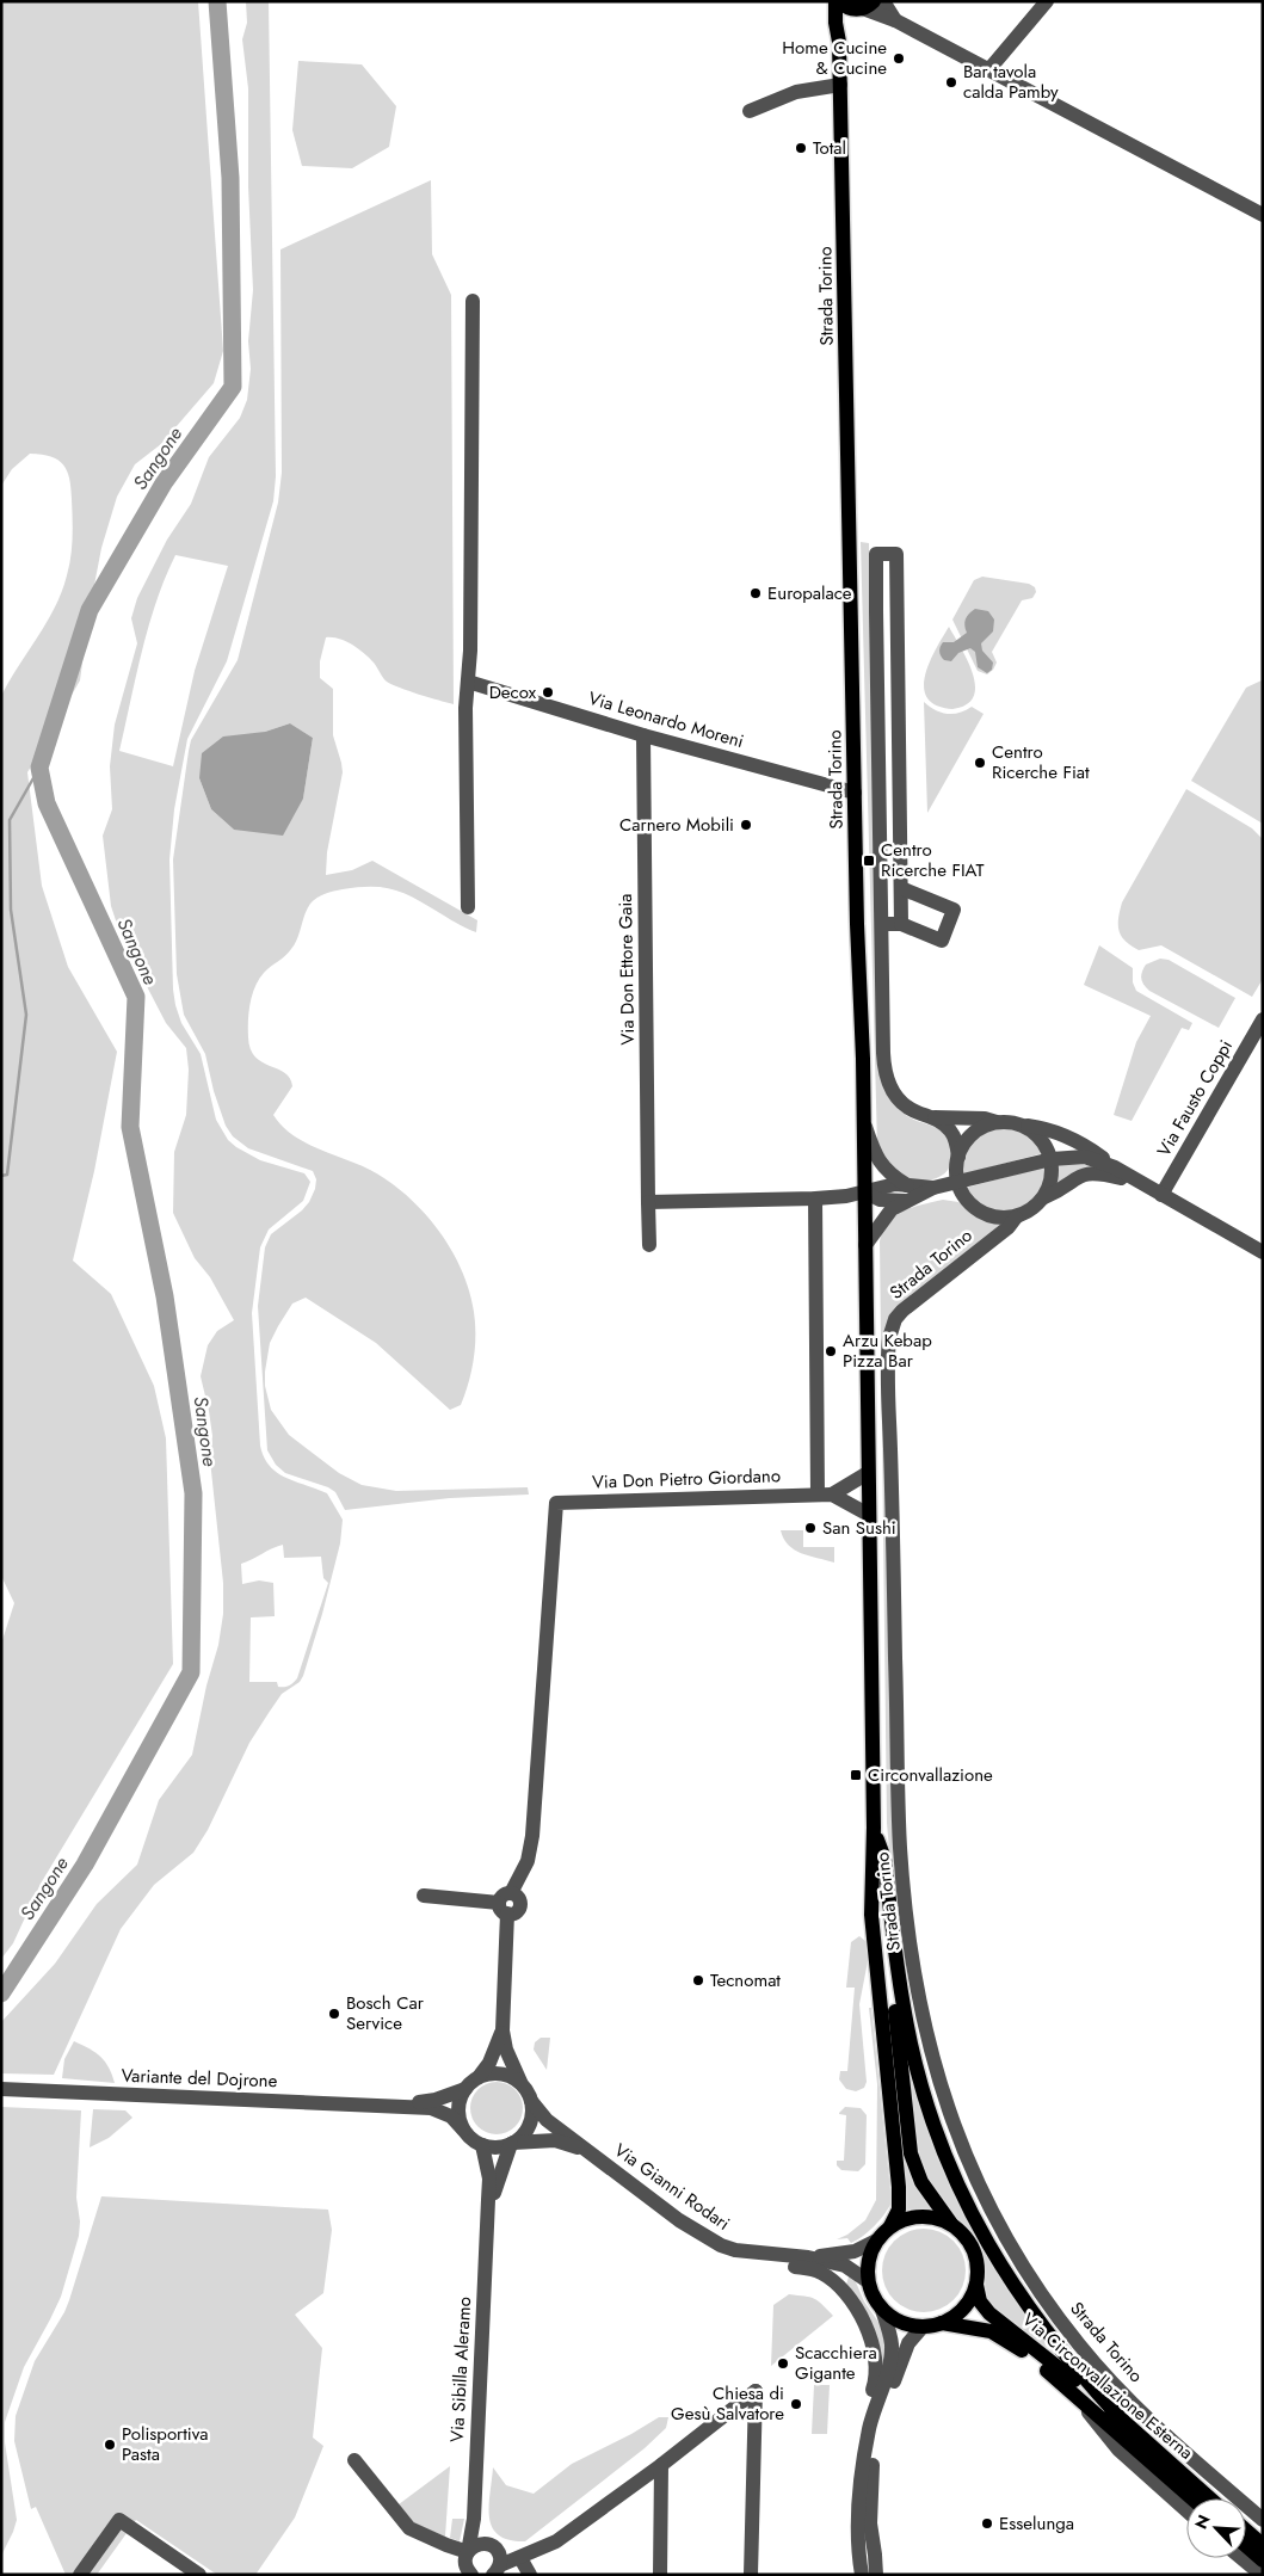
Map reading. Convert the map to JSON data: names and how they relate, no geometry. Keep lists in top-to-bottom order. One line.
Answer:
{"streets":{"main road":["Strada Torino","Via Circonvallazione Esterna"],"street":["Via Leonardo Moreni","Via Don Ettore Gaia","Via Fausto Coppi","Via Don Pietro Giordano","Variante del Dojrone","Via Gianni Rodari","Via Sibilla Aleramo"]},"crossings":[["Strada Torino","Via Leonardo Moreni"],["Strada Torino","Via Gianni Rodari"],["Strada Torino","Via Circonvallazione Esterna"],["Via Leonardo Moreni","Via Don Ettore Gaia"],["Variante del Dojrone","Via Gianni Rodari"],["Variante del Dojrone","Via Sibilla Aleramo"],["Via Gianni Rodari","Via Sibilla Aleramo"],["Via Gianni Rodari","Via Circonvallazione Esterna"]],"water":["Sangone"],"places":{"other":["Home Cucine & Cucine","Bar tavola calda Pamby","Total","Europalace","Decox","Centro Ricerche Fiat","Carnero Mobili","Arzu Kebap Pizza Bar","San Sushi","Tecnomat","Bosch Car Service","Scacchiera Gigante","Chiesa di Gesù Salvatore","Polisportiva Pasta","Esselunga"],"transit":["Centro Ricerche FIAT","Circonvallazione"]},"north":"top left"}
